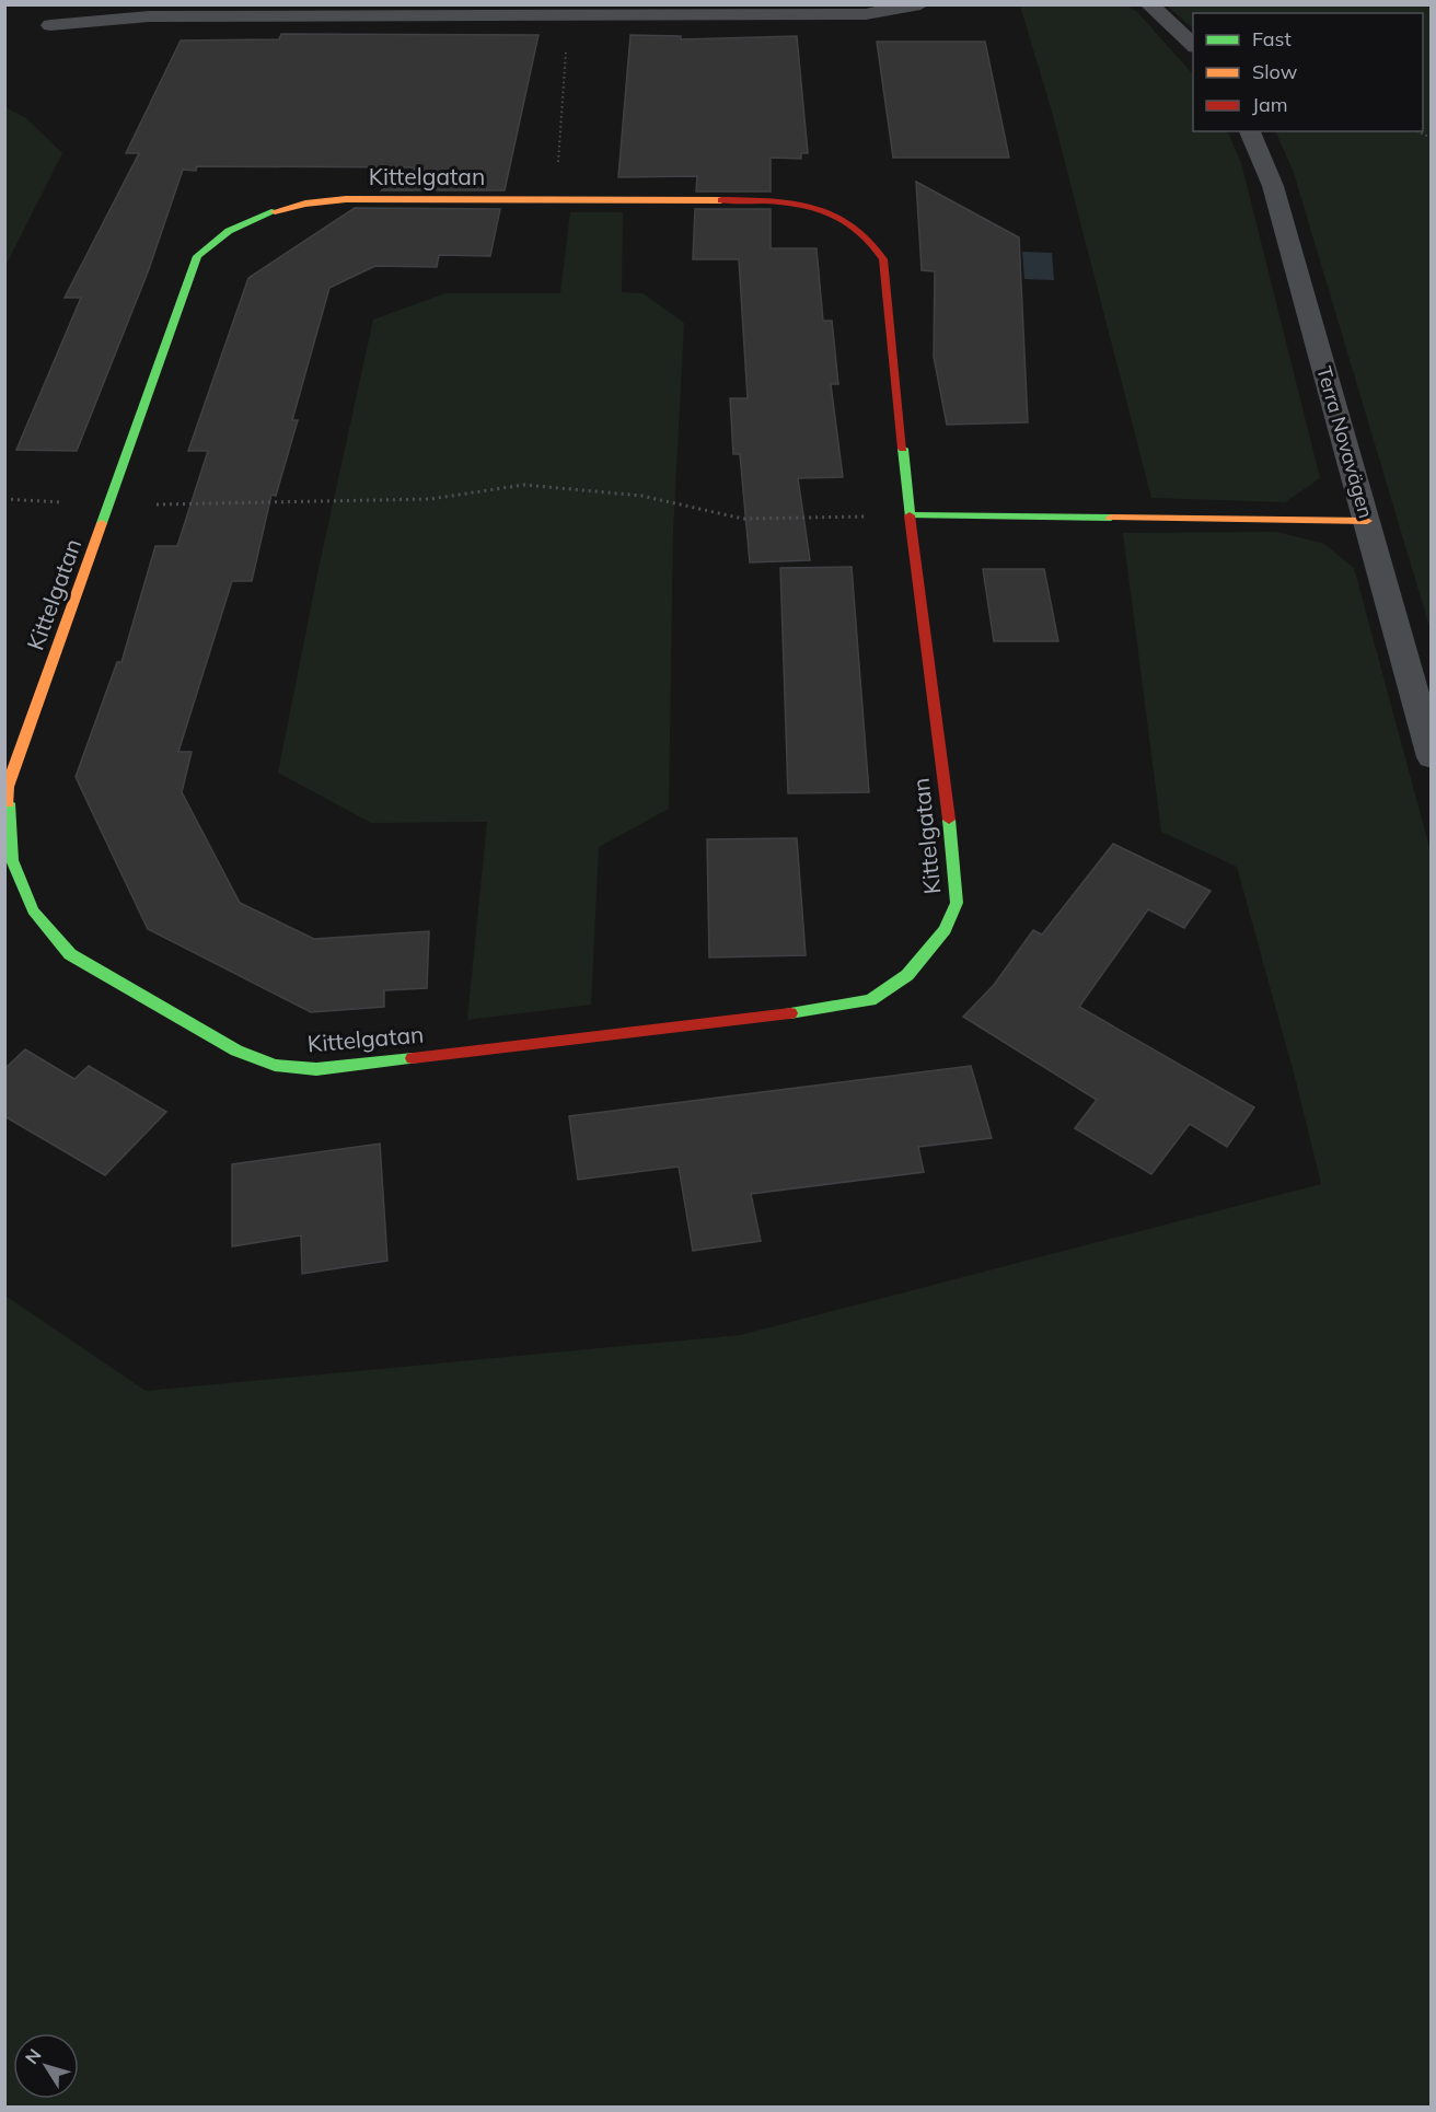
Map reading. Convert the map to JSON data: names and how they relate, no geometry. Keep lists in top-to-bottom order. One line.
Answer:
{"streets":{"street":["Kittelgatan","Terra Novavägen"]},"legend":["Fast","Slow","Jam"],"north":"top left"}
